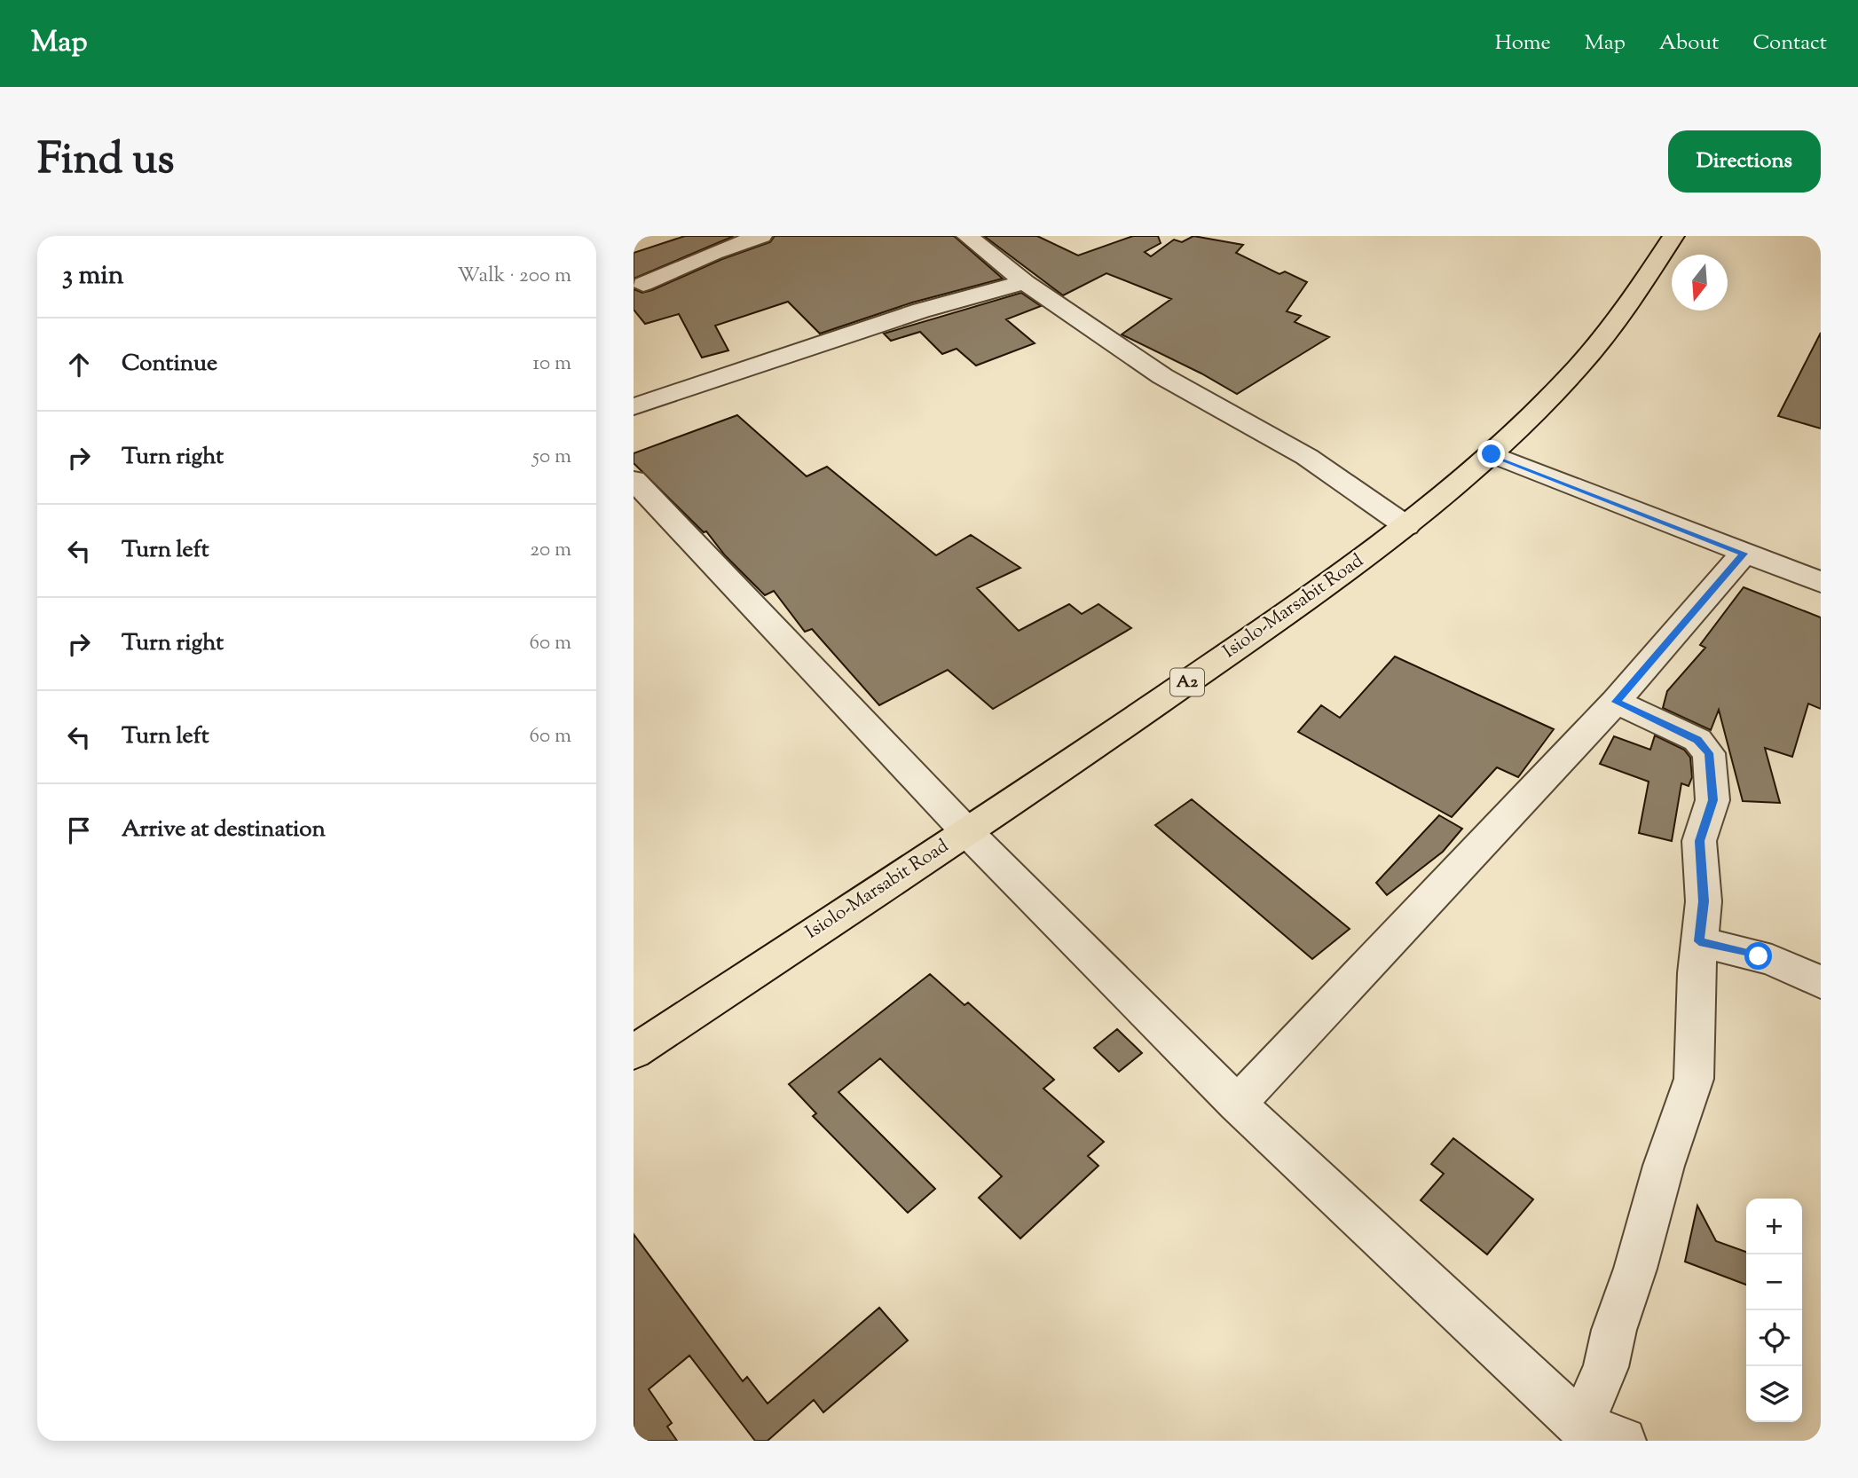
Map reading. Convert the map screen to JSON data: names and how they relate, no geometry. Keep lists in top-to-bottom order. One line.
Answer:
{"streets":{"highway":["Isiolo-Marsabit Road","A2"]},"north":"bottom","page":{"header":"Map","nav":["Home","Map","About","Contact"],"title":"Find us","buttons":"Directions","heading":["3 min","Walk · 200 m"],"list":[["Continue","10 m"],["Turn right","50 m"],["Turn left","20 m"],["Turn right","60 m"],["Turn left","60 m"],"Arrive at destination"],"map_buttons":["+","−"]}}
